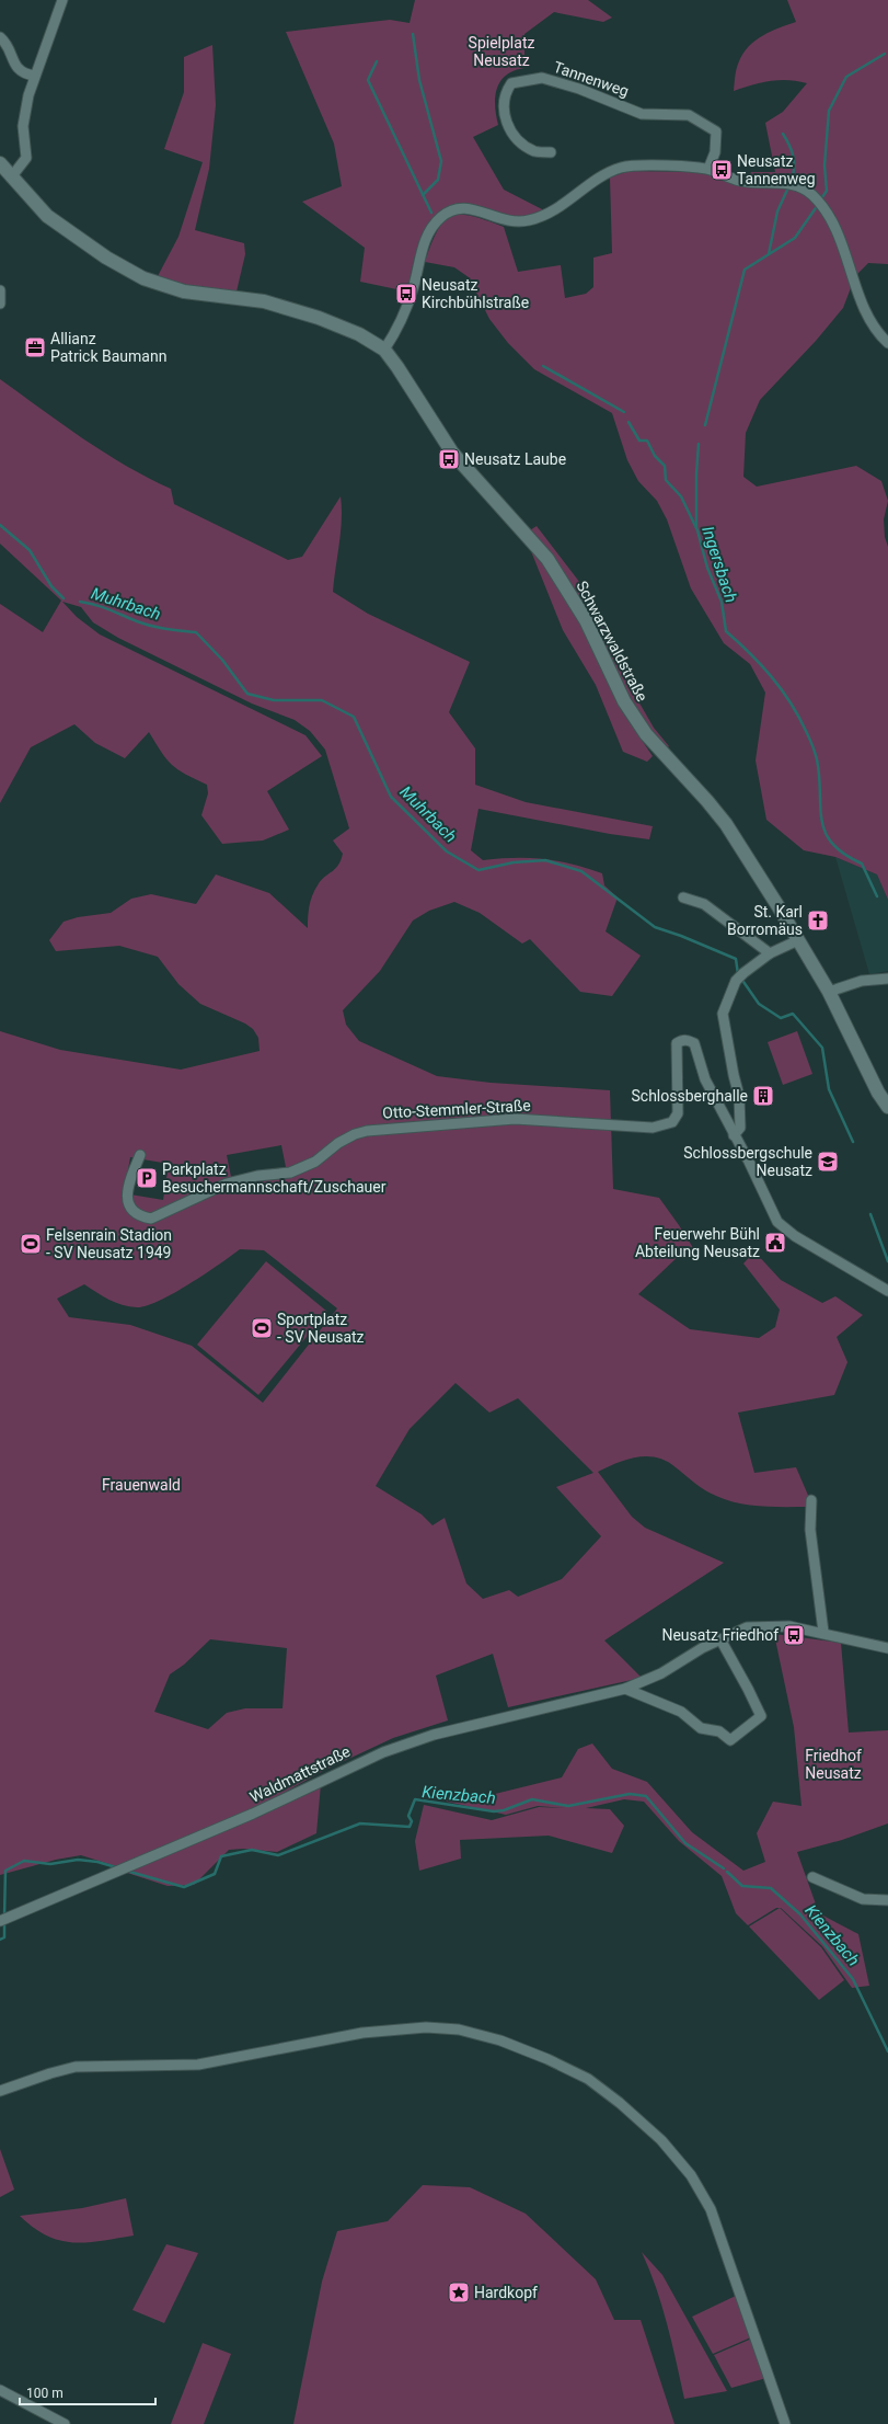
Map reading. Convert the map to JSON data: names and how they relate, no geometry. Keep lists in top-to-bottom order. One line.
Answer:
{"streets":{"main road":["Schwarzwaldstraße"],"street":["Tannenweg","Otto-Stemmler-Straße","Waldmattstraße"]},"water":["Ingersbach","Muhrbach","Kienzbach"],"parks":["Spielplatz Neusatz","Frauenwald","Friedhof Neusatz"],"places":{"bus stop":["Neusatz Tannenweg","Neusatz Kirchbühlstraße","Neusatz Laube","Neusatz Friedhof"],"office":["Allianz Patrick Baumann"],"church":["St. Karl Borromäus"],"building":["Schlossberghalle"],"school or university":["Schlossbergschule Neusatz"],"parking":["Parkplatz Besuchermannschaft/Zuschauer"],"public building":["Feuerwehr Bühl Abteilung Neusatz"],"sports":["Felsenrain Stadion - SV Neusatz 1949","Sportplatz - SV Neusatz"],"place":["Hardkopf"]},"scale_bar":"100 m"}
